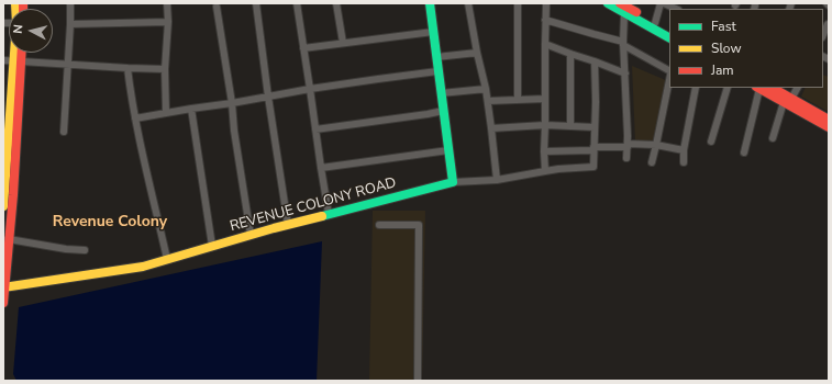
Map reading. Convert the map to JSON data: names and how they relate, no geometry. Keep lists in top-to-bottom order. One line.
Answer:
{"streets":{"street":["REVENUE COLONY ROAD"]},"districts":["Revenue Colony"],"legend":["Fast","Slow","Jam"],"north":"left"}
